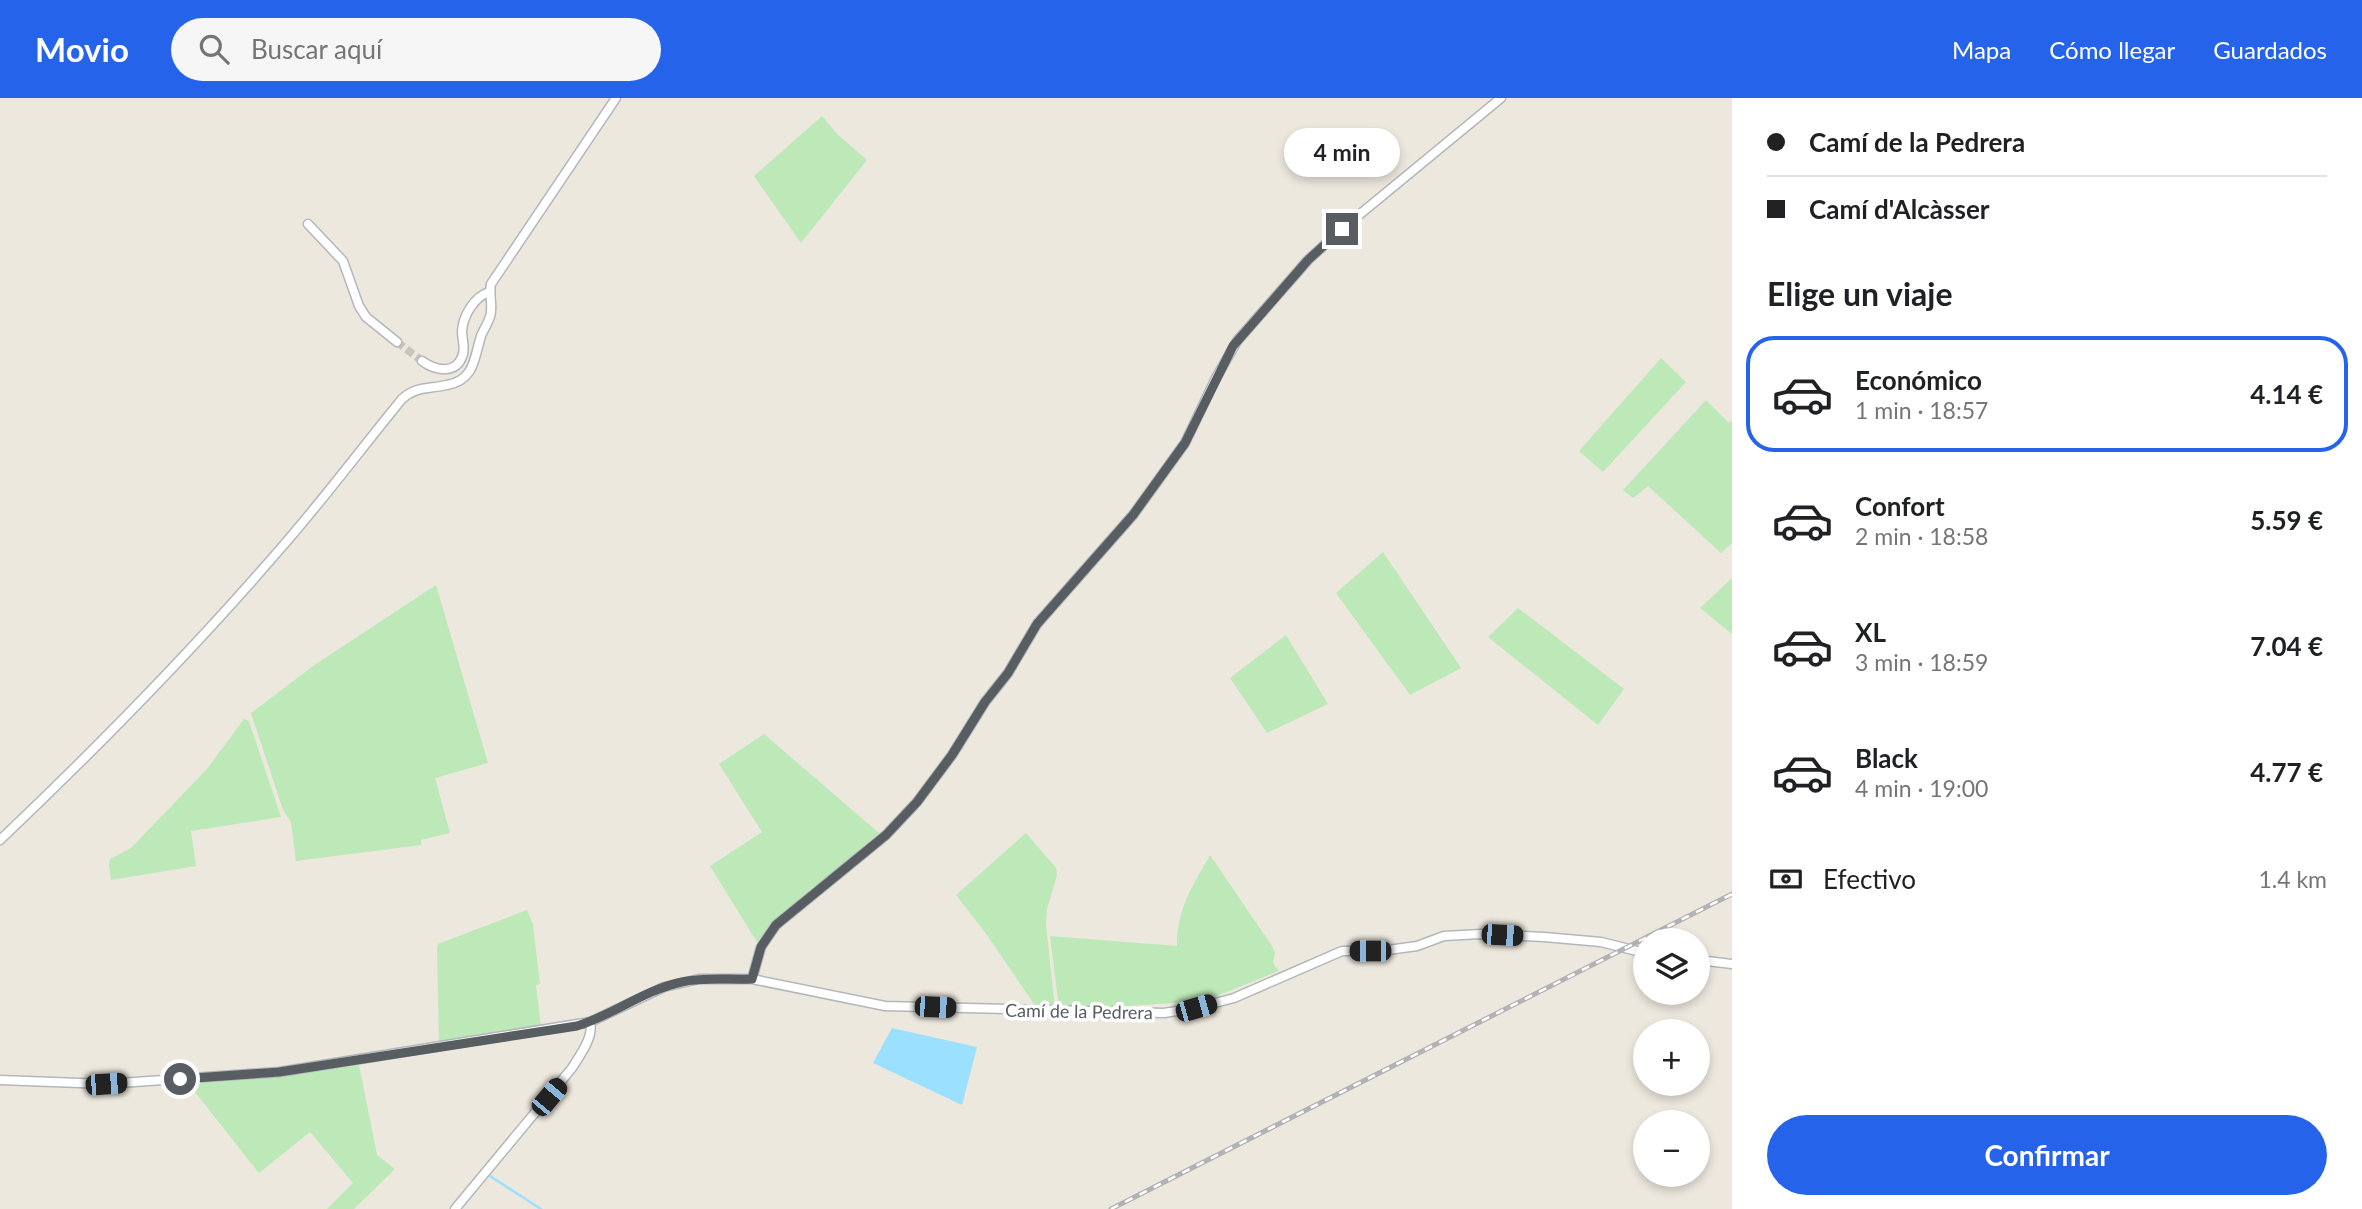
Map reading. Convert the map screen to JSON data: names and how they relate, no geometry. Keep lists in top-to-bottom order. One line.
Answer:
{"streets":{"street":["Camí de la Pedrera"]},"page":{"header":"Movio","search":"Buscar aquí","nav":["Mapa","Cómo llegar","Guardados"],"banner":["Camí de la Pedrera","Camí d'Alcàsser"],"bubble":"4 min","heading":"Elige un viaje","list":[{"name":"Económico","note":"1 min · 18:57","value":"4.14 €"},{"name":"Confort","note":"2 min · 18:58","value":"5.59 €"},{"name":"XL","note":"3 min · 18:59","value":"7.04 €"},{"name":"Black","note":"4 min · 19:00","value":"4.77 €"}],"pay":["Efectivo","1.4 km"],"map_buttons":["+","−"],"buttons":"Confirmar"}}
